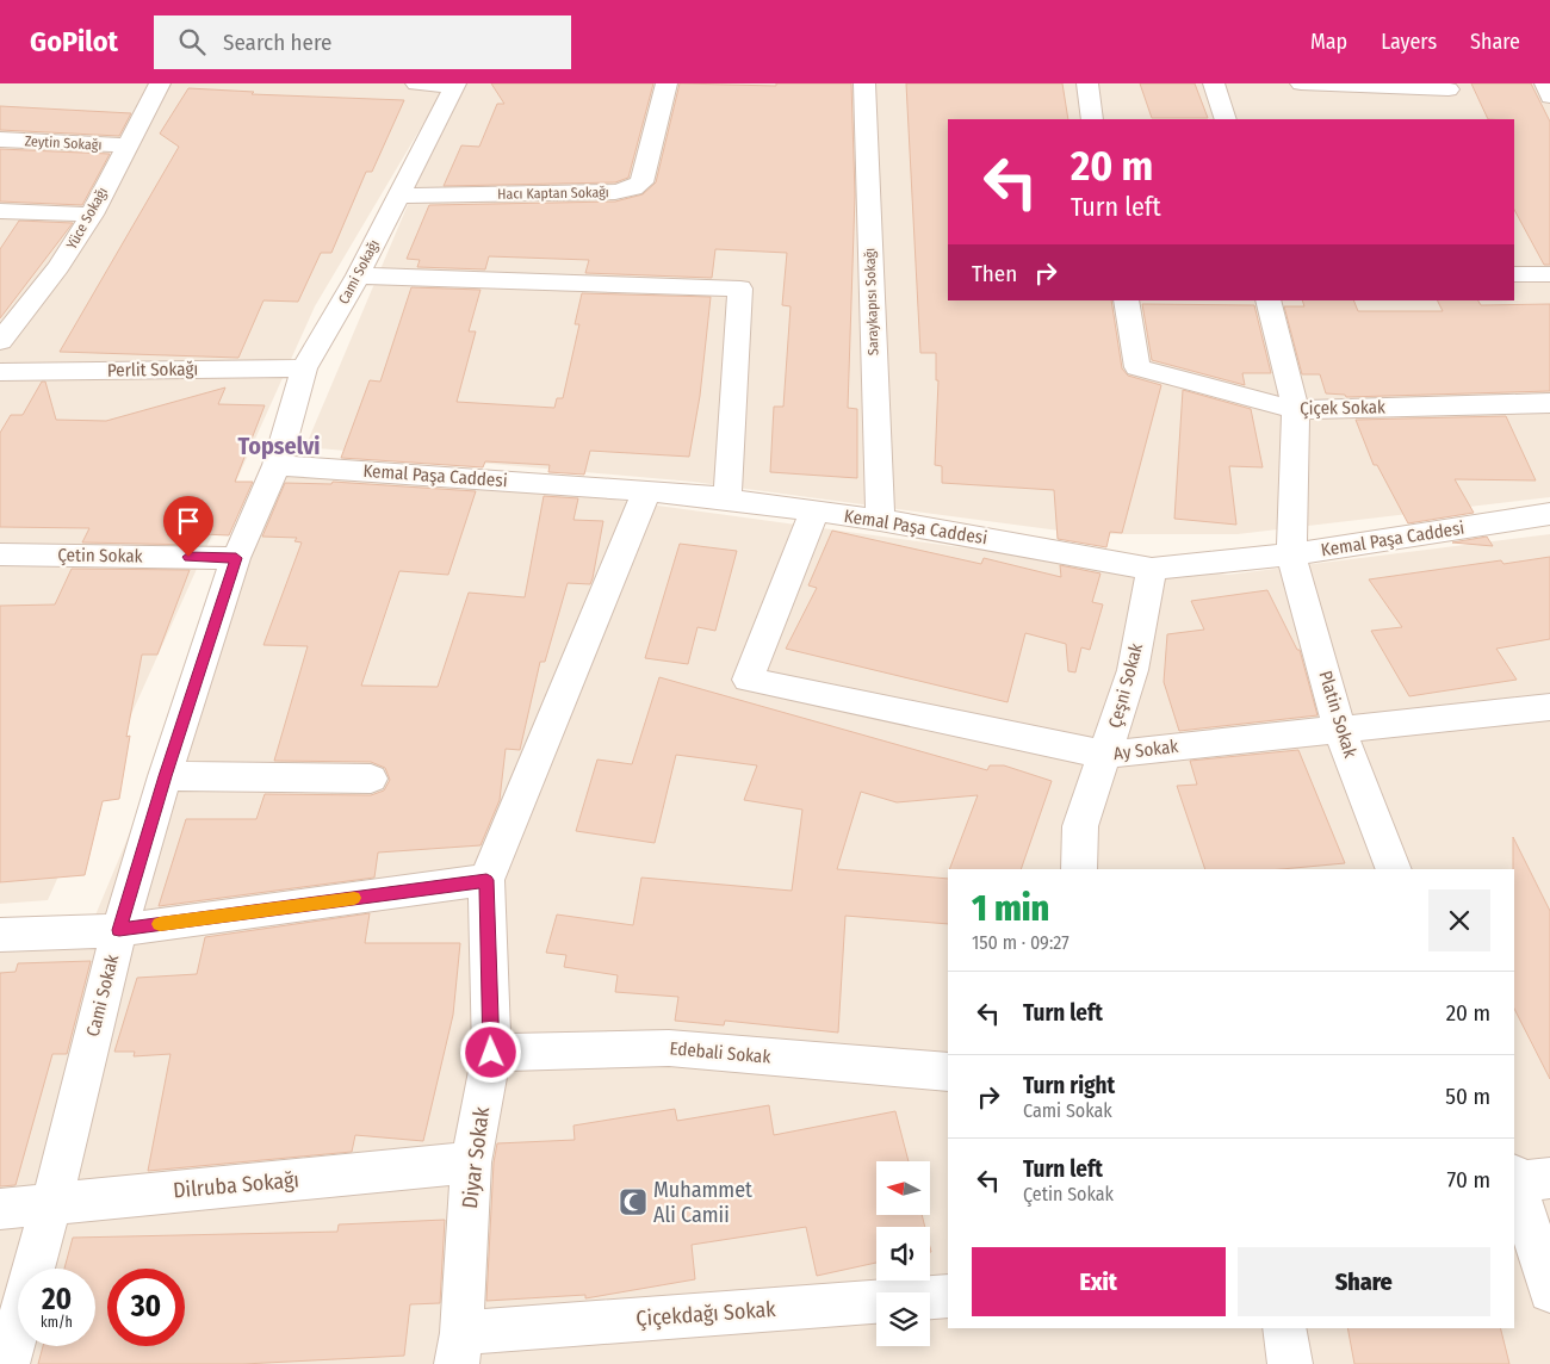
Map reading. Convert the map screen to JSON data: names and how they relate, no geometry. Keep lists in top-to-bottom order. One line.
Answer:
{"streets":{"street":["Zeytin Sokağı","Hacı Kaptan Sokağı","Yüce Sokağı","Cami Sokağı","Saraykapısı Sokağı","Perlit Sokağı","Çiçek Sokak","Kemal Paşa Caddesi","Çetin Sokak","Çeşni Sokak","Platin Sokak","Ay Sokak","Cami Sokak","Edebali Sokak","Diyar Sokak","Dilruba Sokağı","Çiçekdağı Sokak"]},"crossings":[["Zeytin Sokağı","Yüce Sokağı"],["Hacı Kaptan Sokağı","Cami Sokağı"],["Cami Sokağı","Perlit Sokağı"],["Cami Sokağı","Kemal Paşa Caddesi"],["Cami Sokağı","Cami Sokak"],["Saraykapısı Sokağı","Kemal Paşa Caddesi"],["Çiçek Sokak","Platin Sokak"],["Kemal Paşa Caddesi","Çeşni Sokak"],["Kemal Paşa Caddesi","Platin Sokak"],["Kemal Paşa Caddesi","Ay Sokak"],["Kemal Paşa Caddesi","Cami Sokak"],["Çetin Sokak","Cami Sokak"],["Çeşni Sokak","Ay Sokak"],["Platin Sokak","Ay Sokak"],["Cami Sokak","Dilruba Sokağı"],["Edebali Sokak","Diyar Sokak"],["Diyar Sokak","Dilruba Sokağı"],["Diyar Sokak","Çiçekdağı Sokak"]],"districts":["Topselvi"],"places":{"mosque":["Muhammet Ali Camii"]},"north":"left","page":{"header":"GoPilot","search":"Search here","nav":["Map","Layers","Share"],"turn":["20 m","Turn left"],"then":"Then","heading":["1 min","150 m · 09:27"],"list":[{"name":"Turn left","value":"20 m"},{"name":"Turn right","note":"Cami Sokak","value":"50 m"},{"name":"Turn left","note":"Çetin Sokak","value":"70 m"}],"buttons":["Exit","Share"],"speed":"20 km/h","limit":"30"}}
